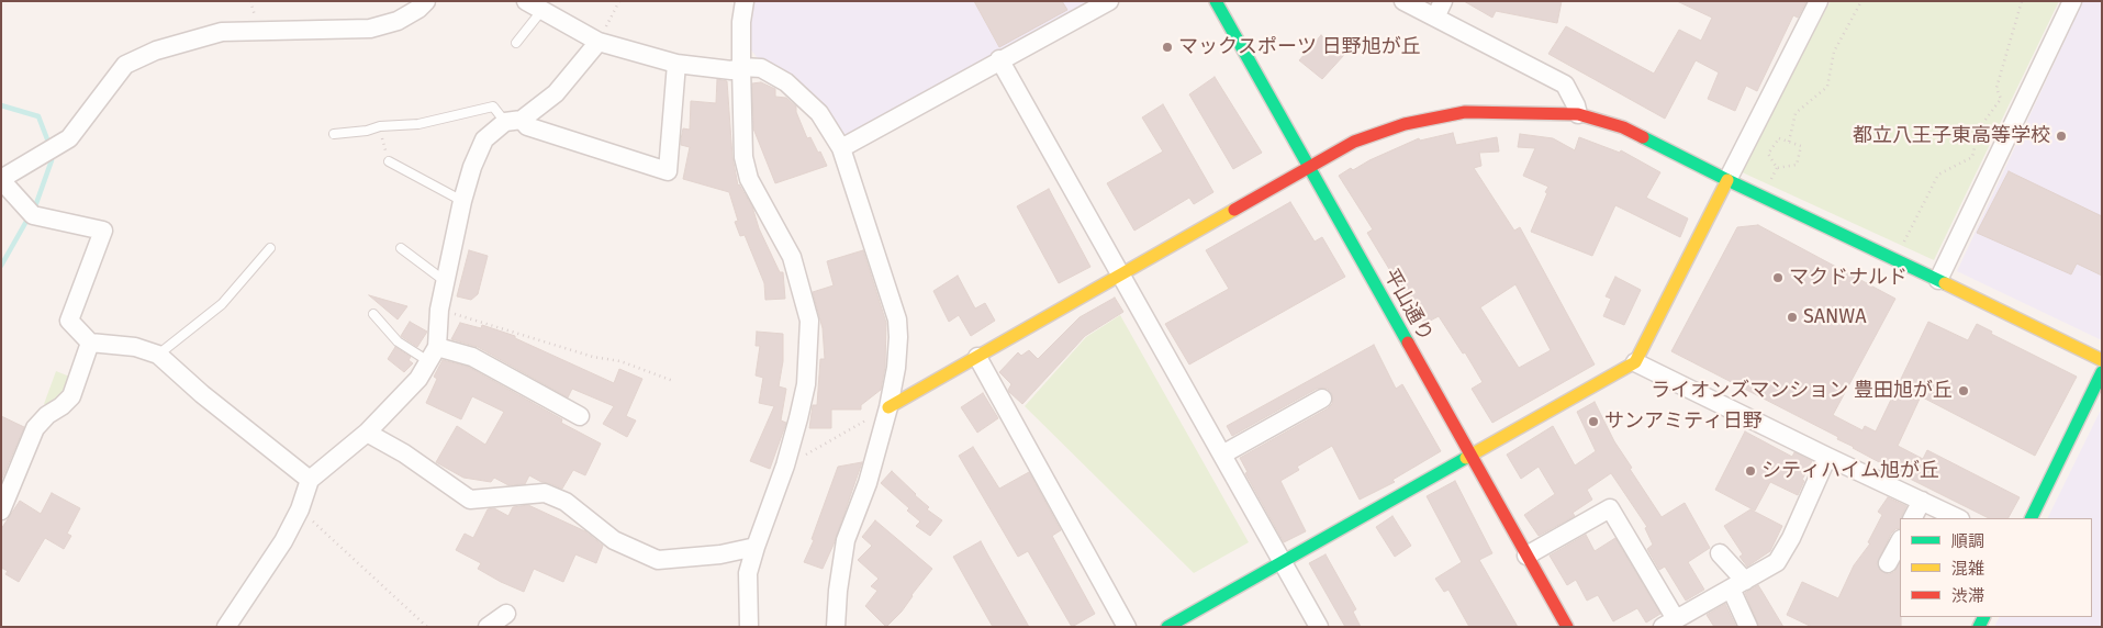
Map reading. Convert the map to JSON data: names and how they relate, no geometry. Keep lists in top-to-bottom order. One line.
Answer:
{"streets":{"street":["平山通り"]},"places":["マックスポーツ 日野旭が丘","都立八王子東高等学校","マクドナルド","SANWA","ライオンズマンション 豊田旭が丘","サンアミティ日野","シティハイム旭が丘"],"legend":["順調","混雑","渋滞"]}
